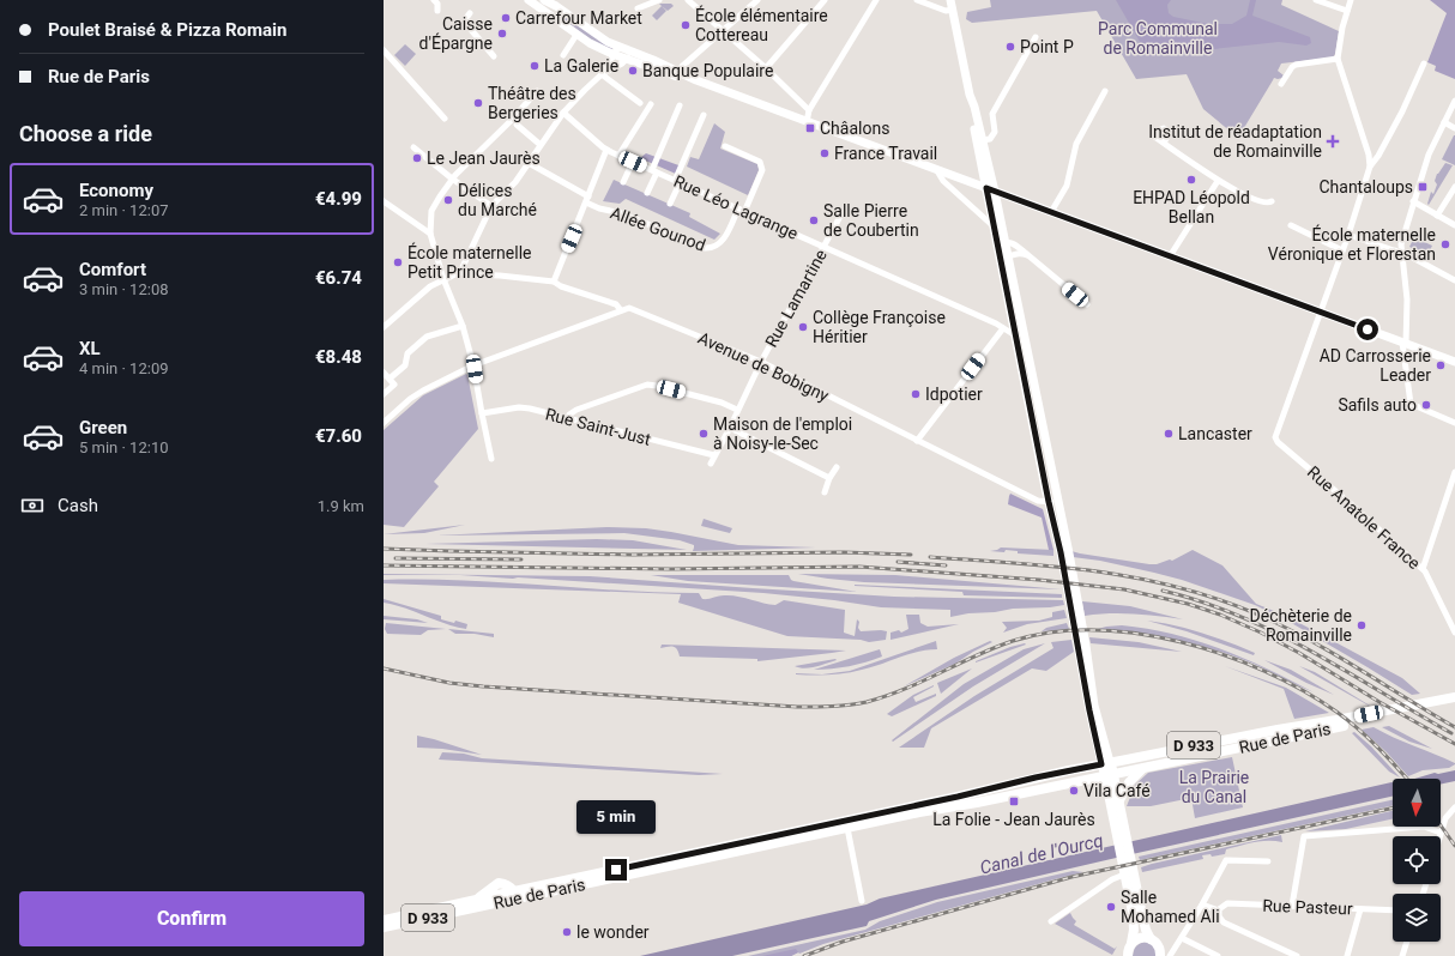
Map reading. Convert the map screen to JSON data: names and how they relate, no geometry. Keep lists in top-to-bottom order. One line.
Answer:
{"streets":{"main road":["Rue de Paris","D 933"],"street":["Rue Léo Lagrange","Allée Gounod","Rue Lamartine","Avenue de Bobigny","Rue Saint-Just","Rue Anatole France","Rue Pasteur"]},"crossings":[["Rue Léo Lagrange","Allée Gounod"],["Rue Léo Lagrange","Rue Lamartine"],["Rue Lamartine","Avenue de Bobigny"],["Rue de Paris","D 933"]],"water":["Canal de l'Ourcq"],"parks":["Parc Communal de Romainville","La Prairie du Canal"],"places":{"other":["Carrefour Market","École élémentaire Cottereau","Caisse d'Épargne","Point P","La Galerie","Banque Populaire","Théâtre des Bergeries","France Travail","Le Jean Jaurès","EHPAD Léopold Bellan","Délices du Marché","Salle Pierre de Coubertin","École maternelle Véronique et Florestan","École maternelle Petit Prince","Collège Françoise Héritier","AD Carrosserie Leader","Idpotier","Safils auto","Maison de l'emploi à Noisy-le-Sec","Lancaster","Déchèterie de Romainville","Vila Café","Salle Mohamed Ali","le wonder"],"transit":["Châalons","Chantaloups","La Folie - Jean Jaurès"],"health":["Institut de réadaptation de Romainville"]},"north":"bottom","page":{"banner":["Poulet Braisé & Pizza Romain","Rue de Paris"],"heading":"Choose a ride","list":[{"name":"Economy","note":"2 min · 12:07","value":"€4.99"},{"name":"Comfort","note":"3 min · 12:08","value":"€6.74"},{"name":"XL","note":"4 min · 12:09","value":"€8.48"},{"name":"Green","note":"5 min · 12:10","value":"€7.60"}],"pay":["Cash","1.9 km"],"bubble":"5 min","buttons":"Confirm"}}
